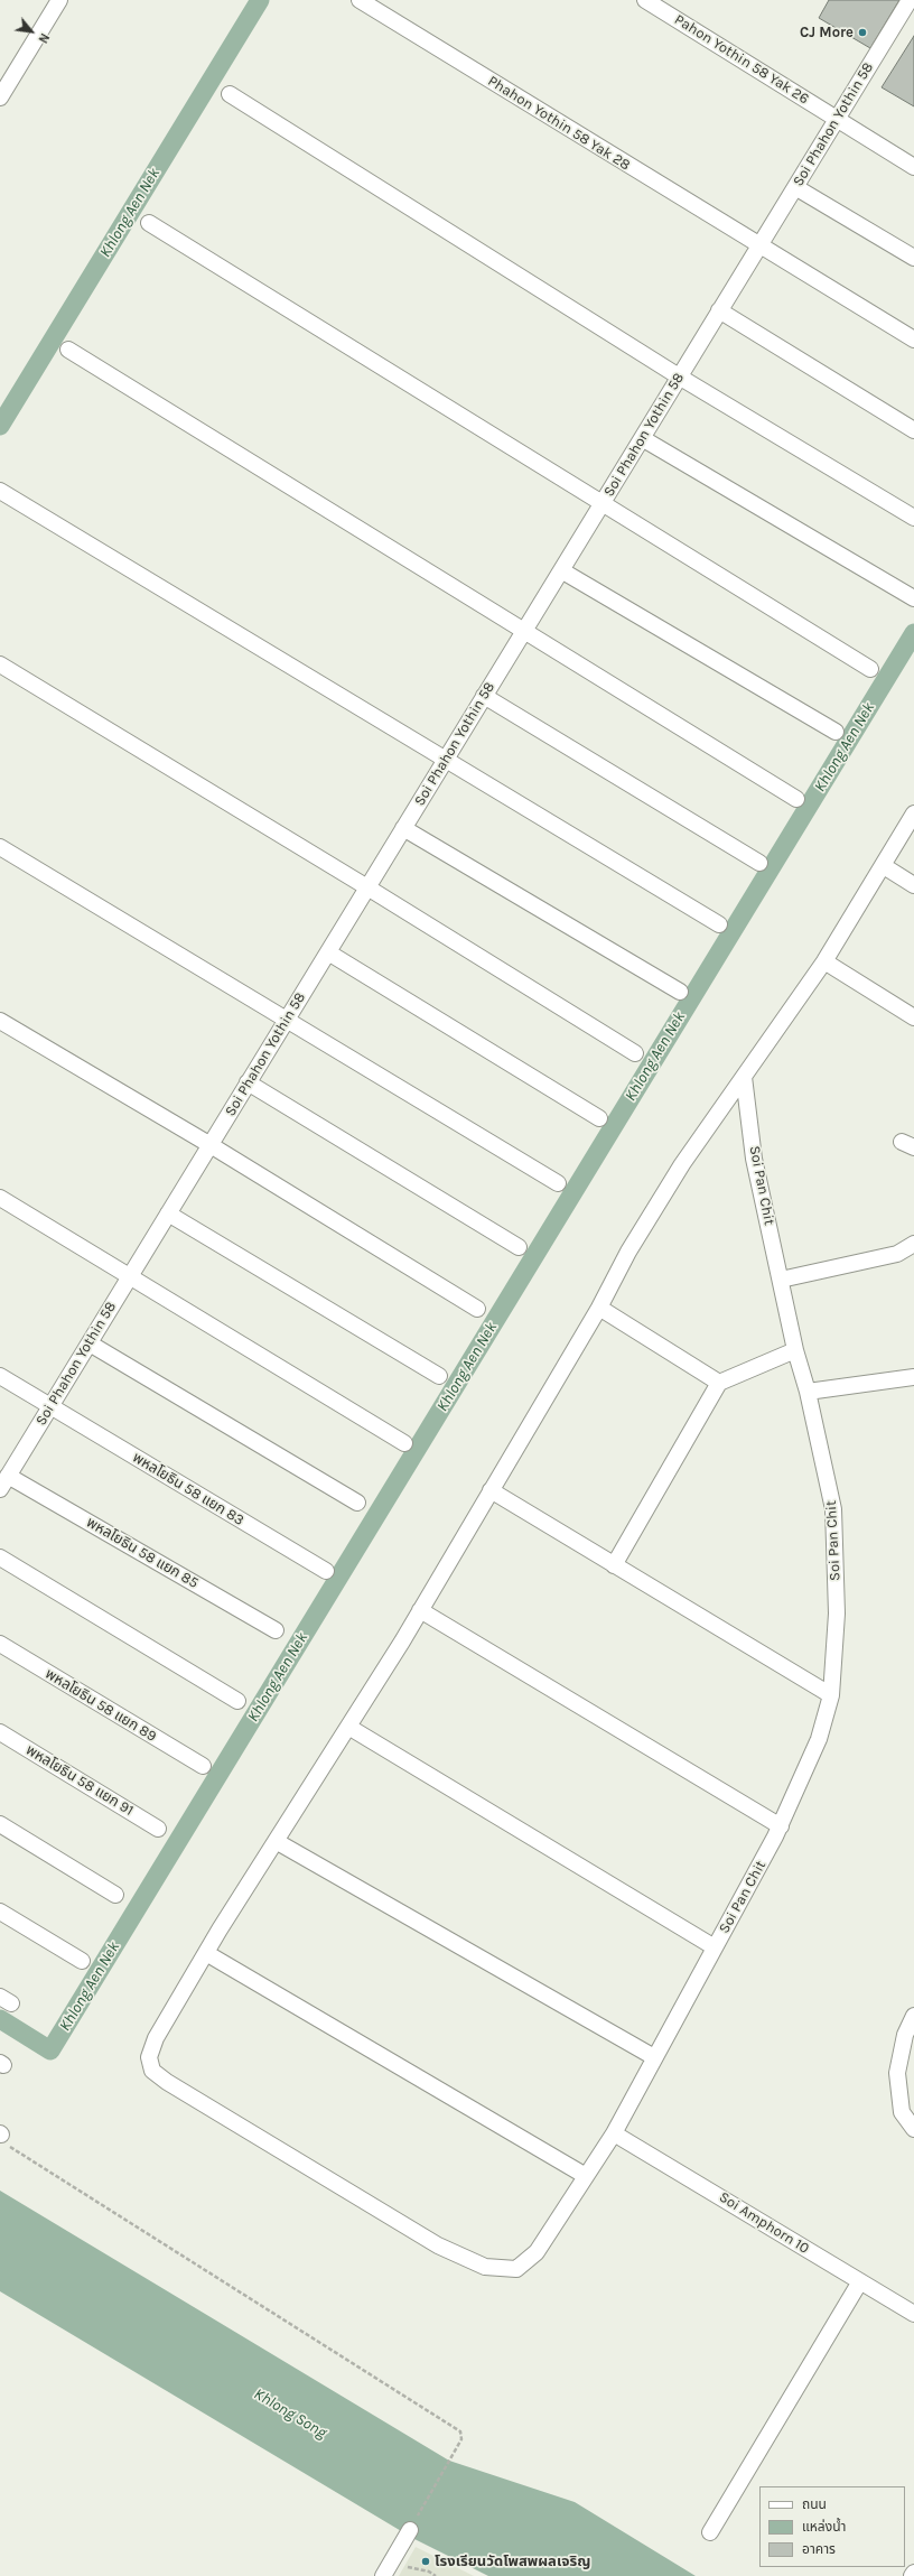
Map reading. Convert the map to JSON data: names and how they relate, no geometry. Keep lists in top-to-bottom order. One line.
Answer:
{"streets":{"street":["Pahon Yothin 58 Yak 26","Phahon Yothin 58 Yak 28","Soi Phahon Yothin 58","Soi Pan Chit","พหลโยธิน 58 แยก 83","พหลโยธิน 58 แยก 85","พหลโยธิน 58 แยก 89","พหลโยธิน 58 แยก 91","Soi Amphorn 10"]},"crossings":[["Pahon Yothin 58 Yak 26","Soi Phahon Yothin 58"],["Phahon Yothin 58 Yak 28","Soi Phahon Yothin 58"],["Soi Phahon Yothin 58","พหลโยธิน 58 แยก 83"],["Soi Phahon Yothin 58","พหลโยธิน 58 แยก 85"],["Soi Pan Chit","Soi Amphorn 10"]],"water":["Khlong Aen Nek","Khlong Song"],"places":["CJ More","โรงเรียนวัดโพสพผลเจริญ"],"legend":["ถนน","แหล่งน้ำ","อาคาร"],"north":"bottom right"}
